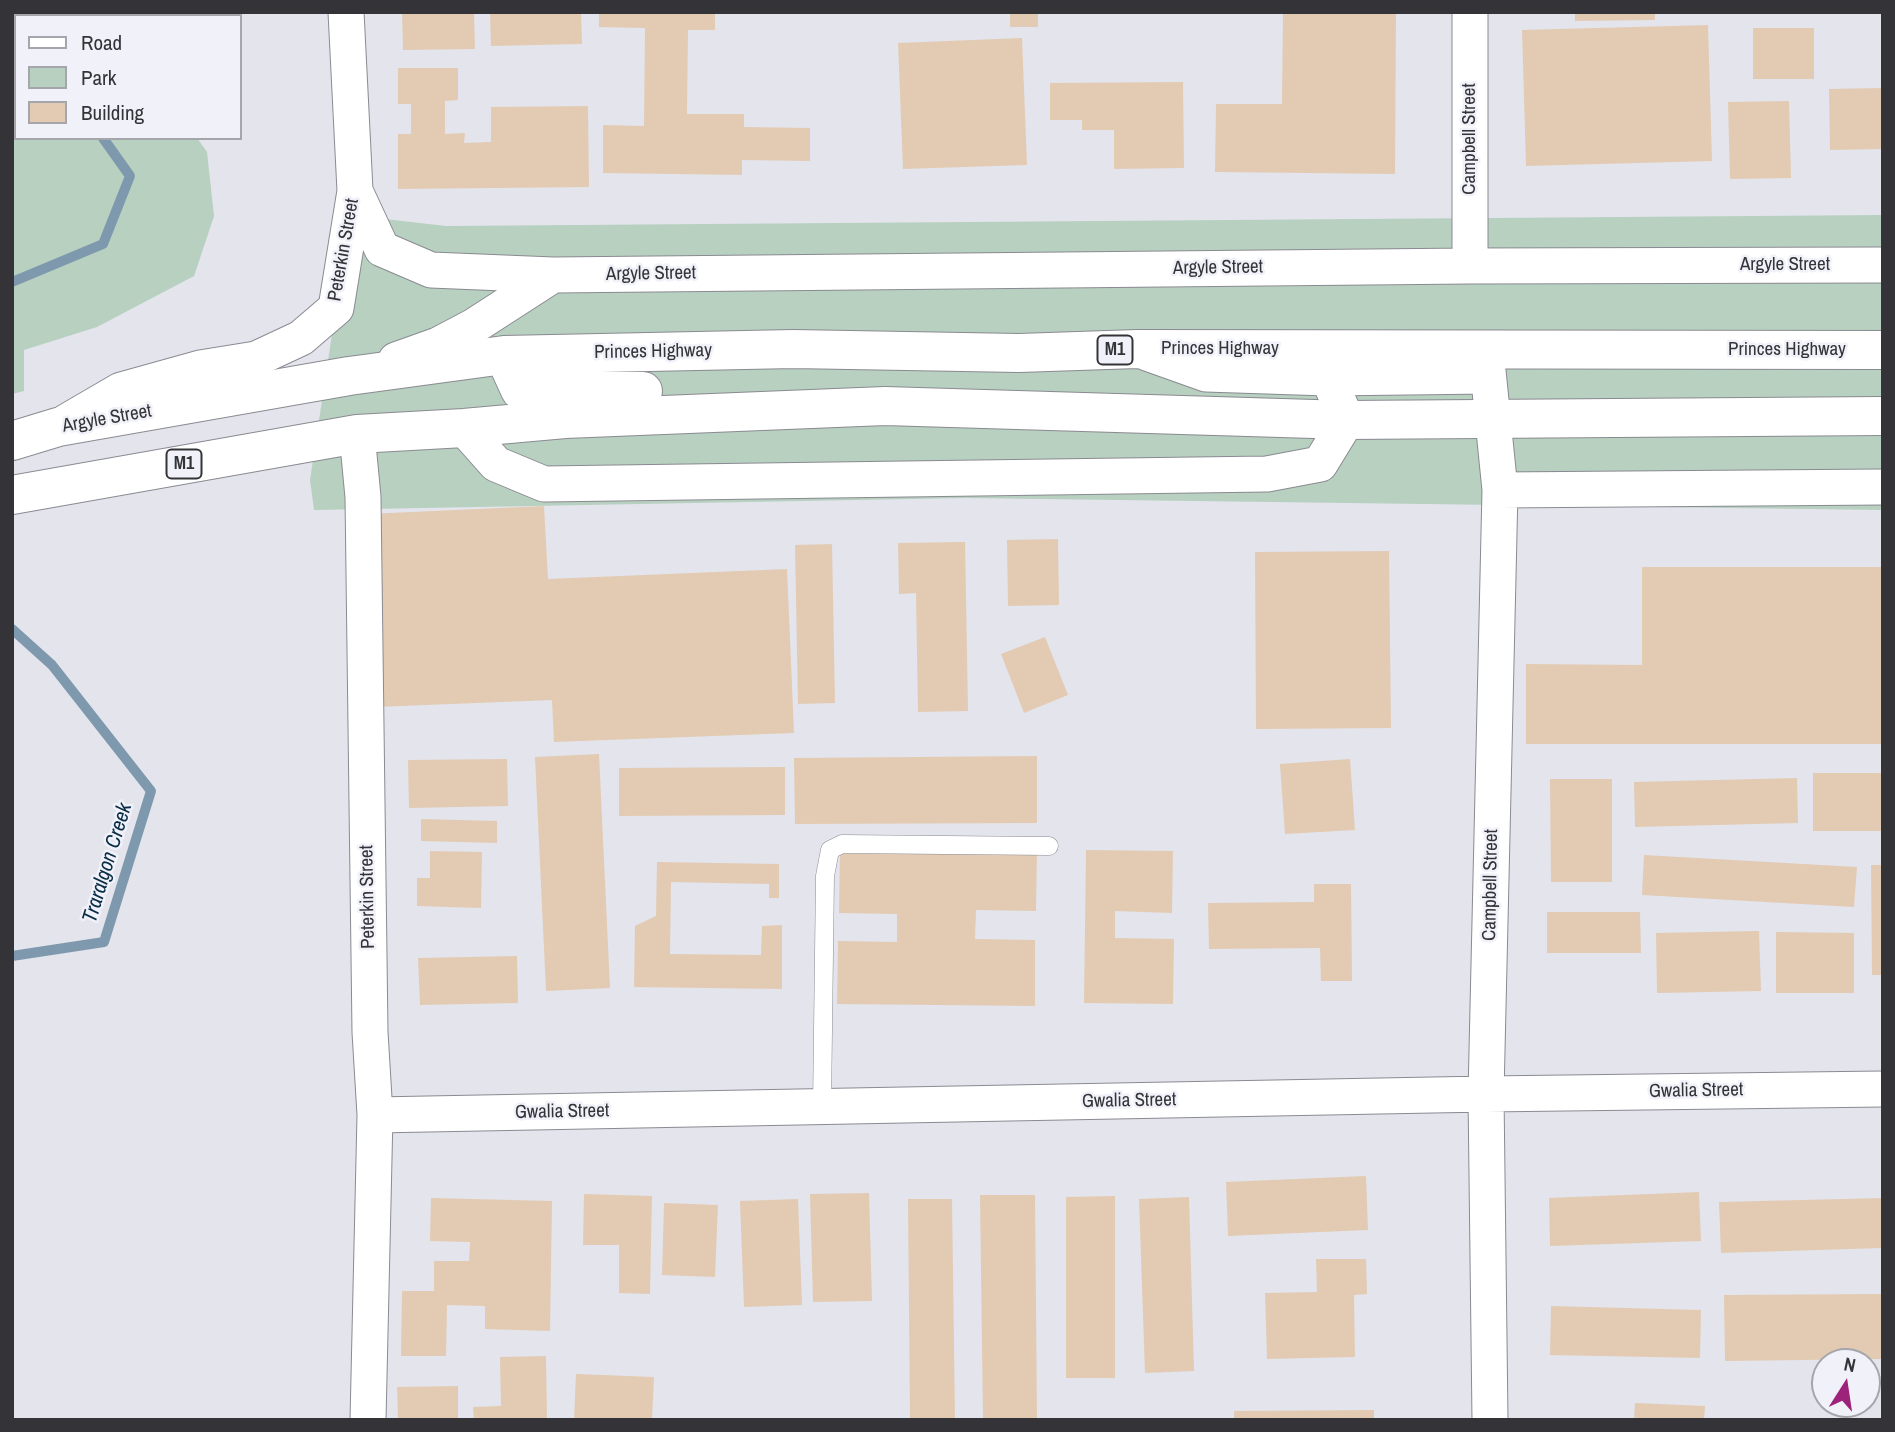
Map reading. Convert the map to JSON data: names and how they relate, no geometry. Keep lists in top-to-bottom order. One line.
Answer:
{"streets":{"highway":["Peterkin Street","Argyle Street","Princes Highway","M1"],"street":["Campbell Street","Gwalia Street"]},"crossings":[["Campbell Street","Argyle Street"],["Campbell Street","Princes Highway"],["Campbell Street","M1"],["Campbell Street","Gwalia Street"],["Peterkin Street","Argyle Street"],["Peterkin Street","Princes Highway"],["Peterkin Street","M1"],["Peterkin Street","Gwalia Street"],["Argyle Street","Princes Highway"]],"water":["Traralgon Creek"],"legend":["Road","Park","Building"],"north":"top"}
